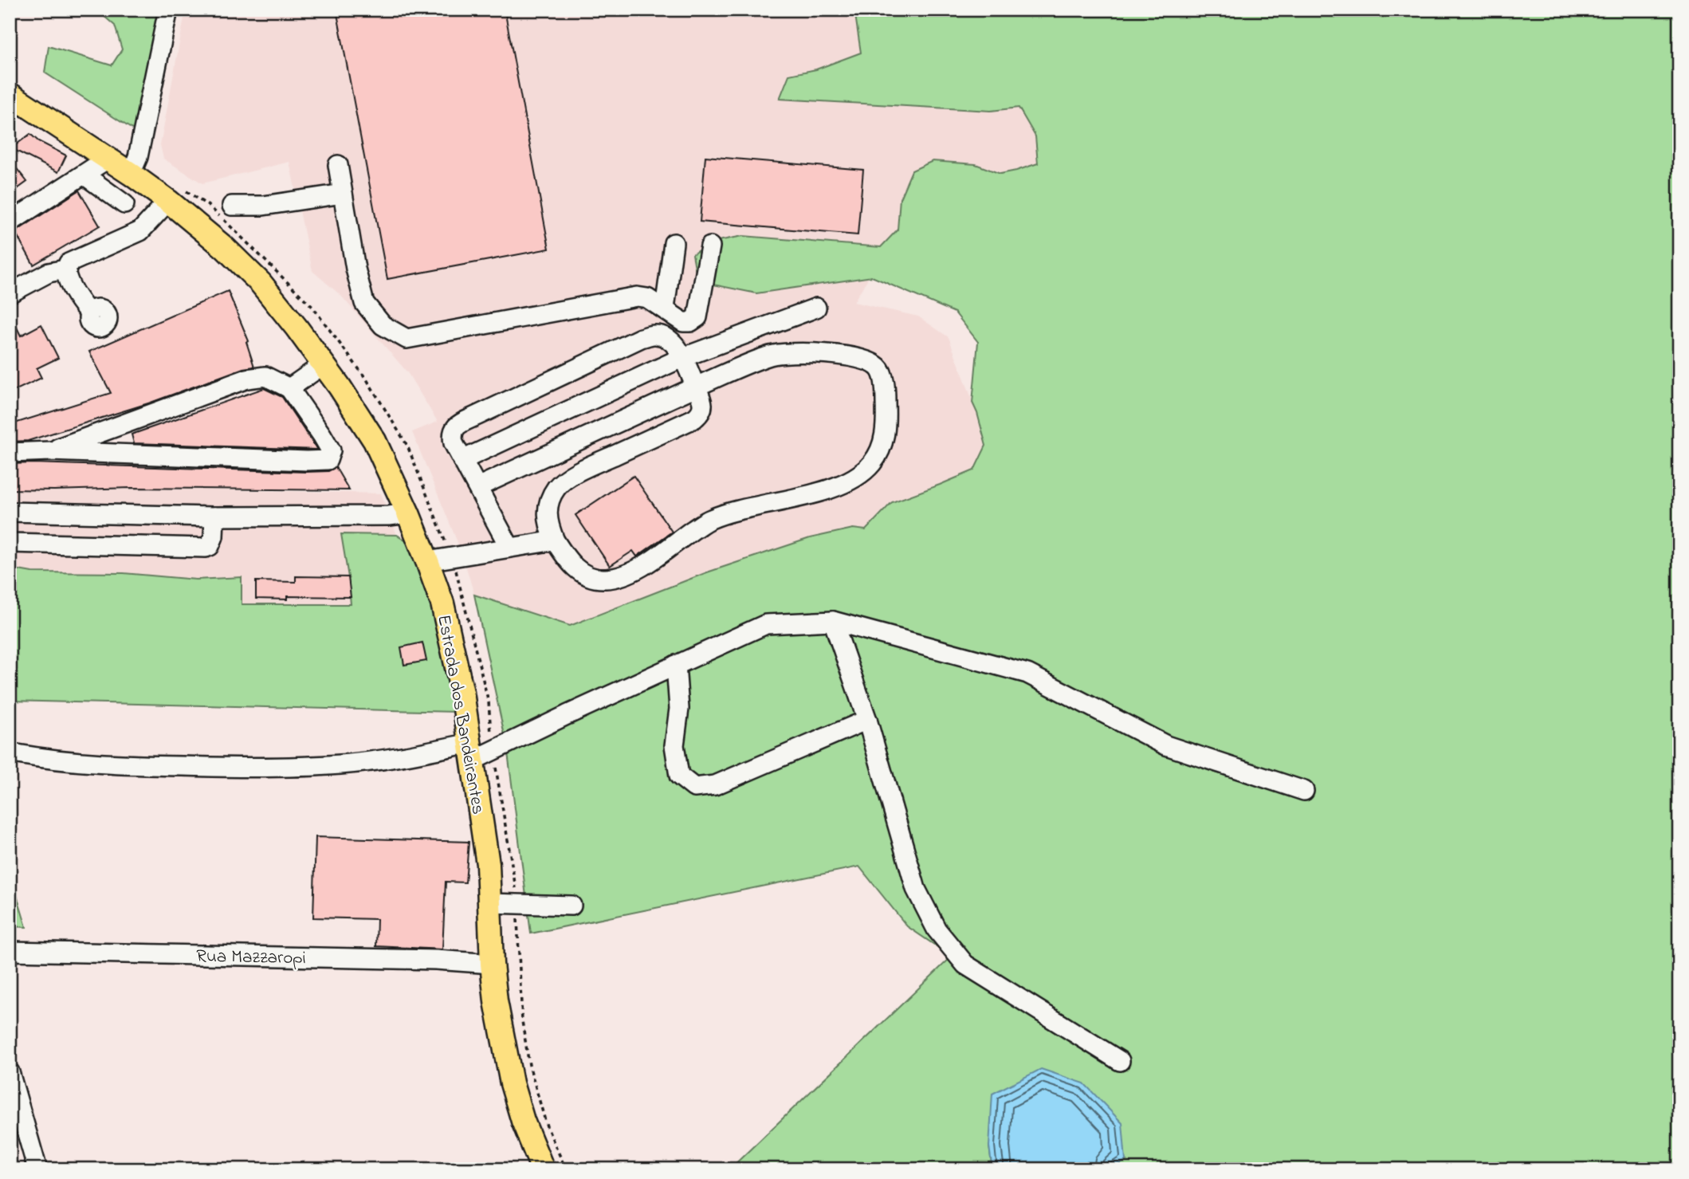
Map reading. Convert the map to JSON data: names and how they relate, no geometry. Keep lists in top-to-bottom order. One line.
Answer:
{"streets":{"main road":["Estrada dos Bandeirantes"],"street":["Rua Mazzaropi"]},"crossings":[["Estrada dos Bandeirantes","Rua Mazzaropi"]]}
